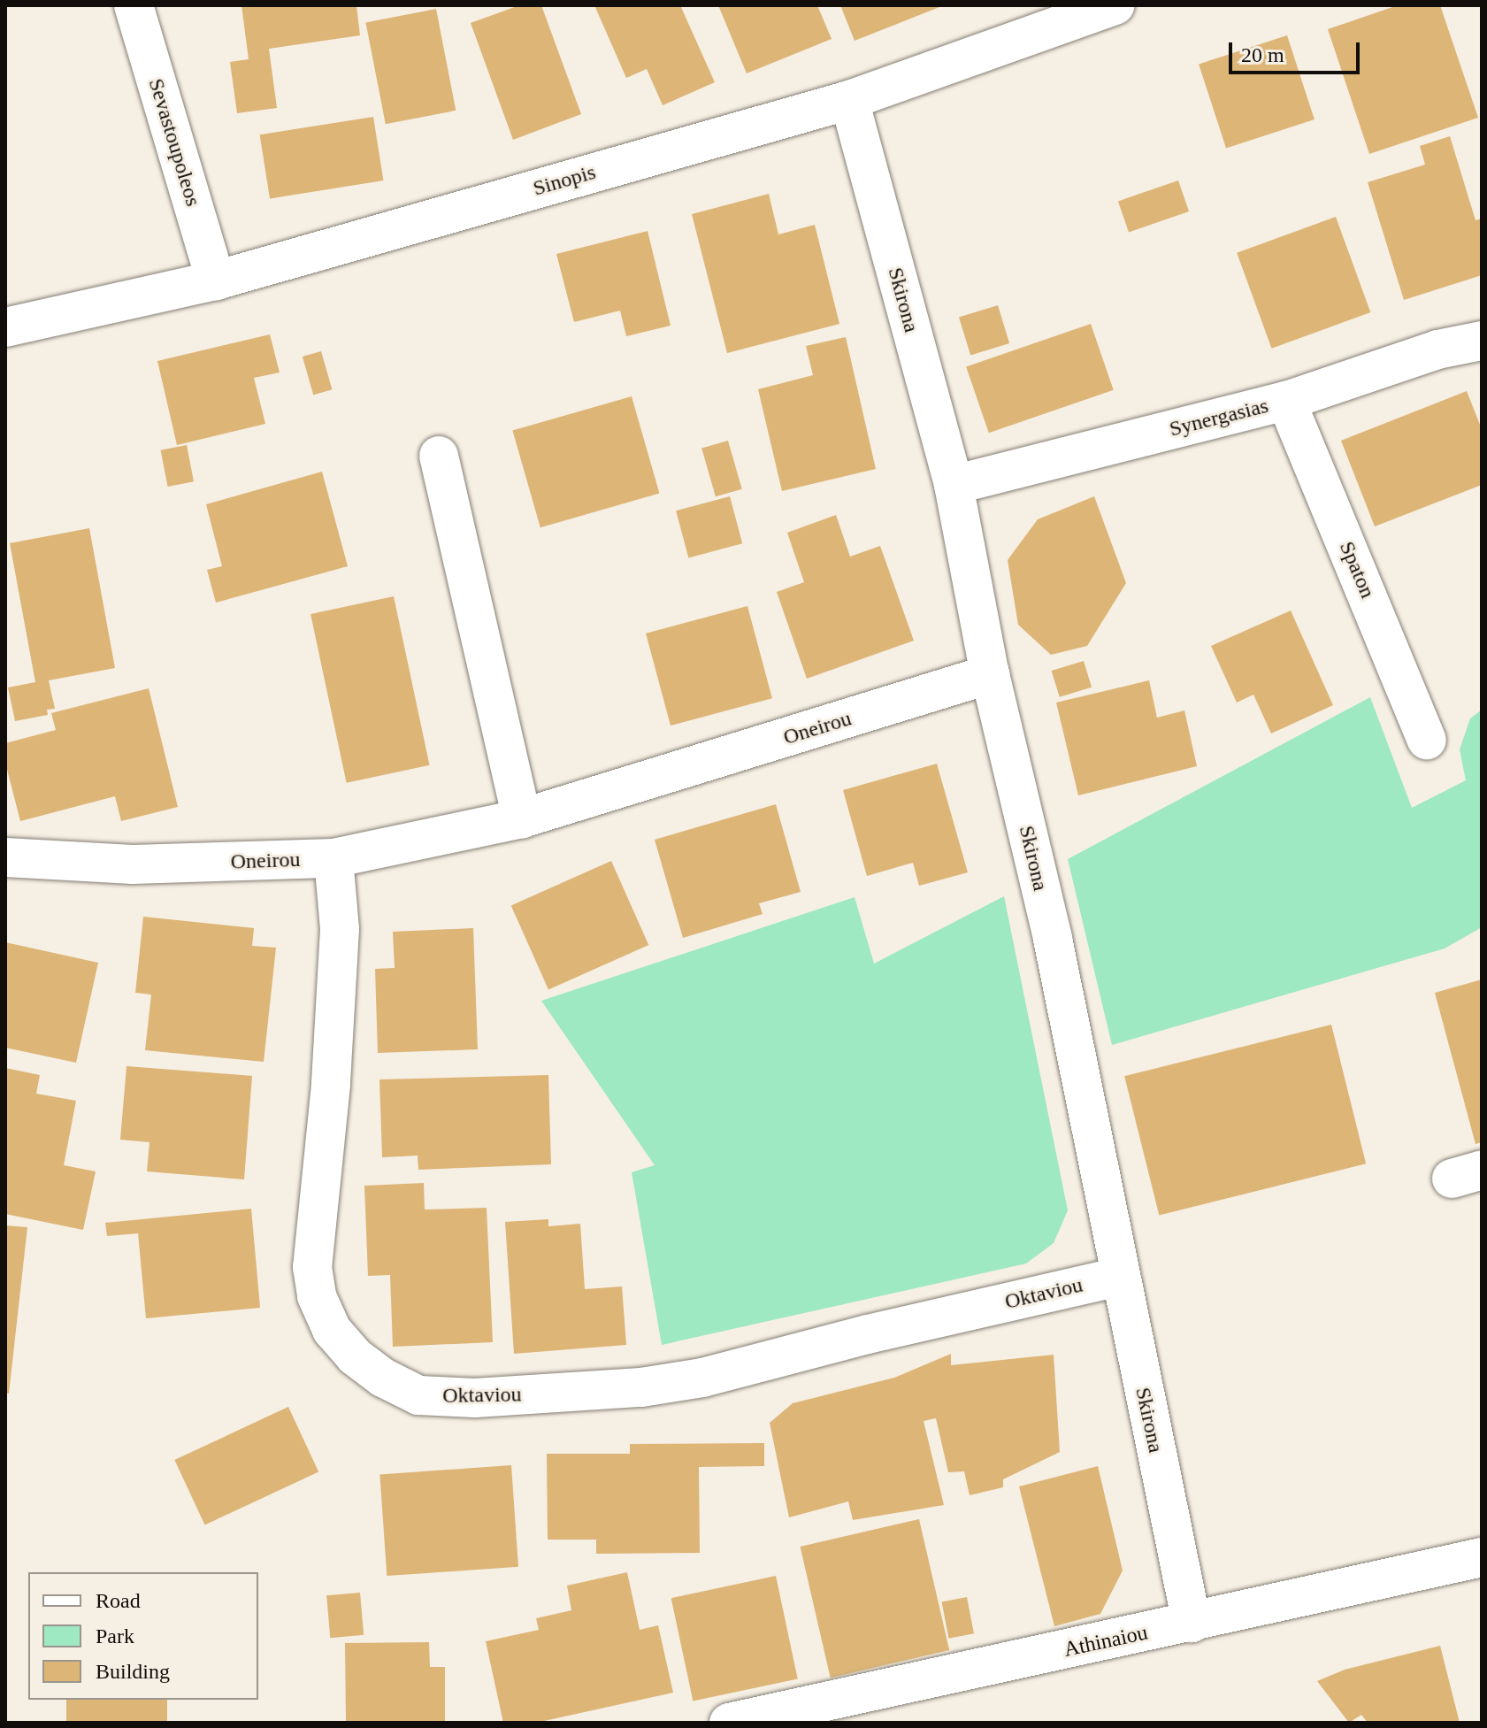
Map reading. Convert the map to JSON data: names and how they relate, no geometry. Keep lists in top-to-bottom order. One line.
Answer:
{"streets":{"street":["Sevastoupoleos","Sinopis","Skirona","Synergasias","Spaton","Oneirou","Oktaviou","Athinaiou"]},"crossings":[["Sevastoupoleos","Sinopis"],["Sinopis","Skirona"],["Skirona","Synergasias"],["Skirona","Oneirou"],["Skirona","Oktaviou"],["Skirona","Athinaiou"],["Synergasias","Spaton"],["Oneirou","Oktaviou"]],"legend":["Road","Park","Building"],"scale_bar":"20 m"}
